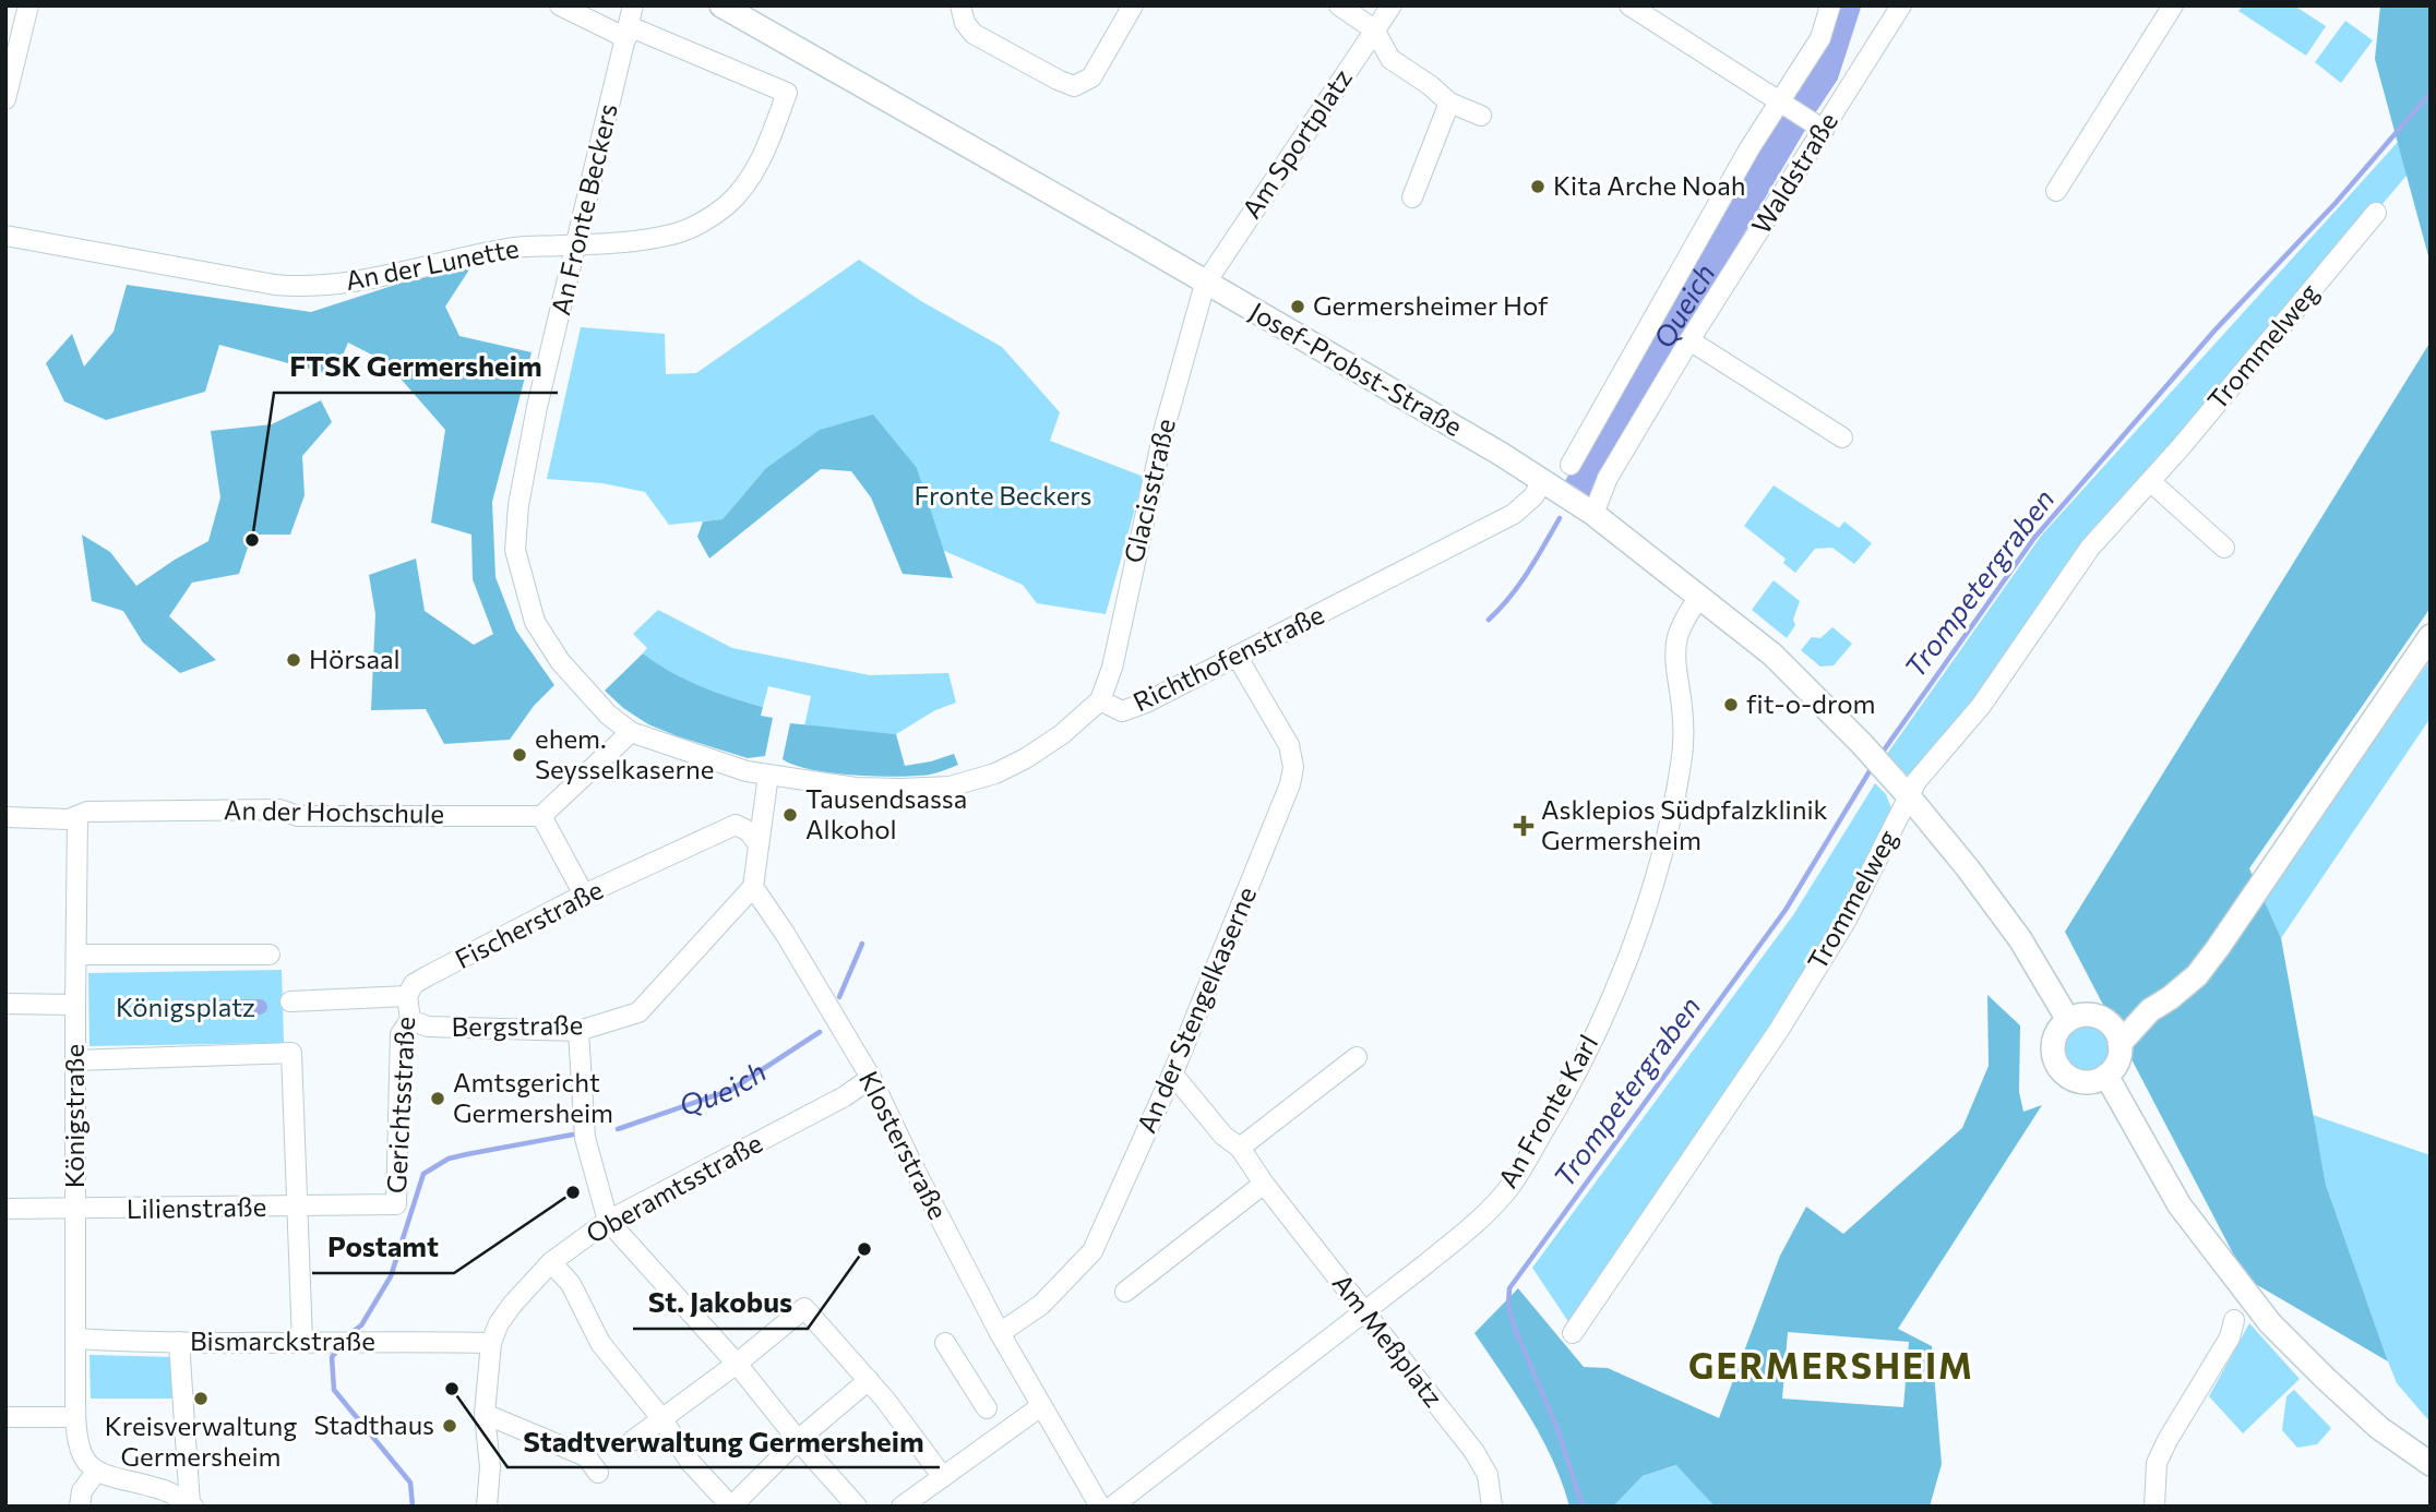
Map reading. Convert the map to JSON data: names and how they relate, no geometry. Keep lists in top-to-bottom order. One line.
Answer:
{"streets":{"main road":["Josef-Probst-Straße"],"street":["Am Sportplatz","Waldstraße","An Fronte Beckers","An der Lunette","Trommelweg","Glacisstraße","Richthofenstraße","An der Hochschule","Fischerstraße","An der Stengelkaserne","Bergstraße","Gerichtsstraße","An Fronte Karl","Königstraße","Klosterstraße","Oberamtsstraße","Lilienstraße","Am Meßplatz","Bismarckstraße"]},"crossings":[["Am Sportplatz","Josef-Probst-Straße"],["Am Sportplatz","Glacisstraße"],["Waldstraße","Josef-Probst-Straße"],["An Fronte Beckers","An der Lunette"],["An Fronte Beckers","Richthofenstraße"],["Trommelweg","Josef-Probst-Straße"],["Josef-Probst-Straße","Glacisstraße"],["Josef-Probst-Straße","Richthofenstraße"],["Josef-Probst-Straße","An Fronte Karl"],["Glacisstraße","Richthofenstraße"],["Richthofenstraße","An der Stengelkaserne"],["An der Hochschule","Königstraße"],["Fischerstraße","Gerichtsstraße"],["An der Stengelkaserne","Klosterstraße"],["An der Stengelkaserne","Am Meßplatz"],["Bergstraße","Gerichtsstraße"],["Bergstraße","Klosterstraße"],["Gerichtsstraße","Lilienstraße"],["An Fronte Karl","Am Meßplatz"],["Königstraße","Lilienstraße"],["Königstraße","Bismarckstraße"],["Klosterstraße","Oberamtsstraße"],["Oberamtsstraße","Bismarckstraße"]],"districts":["GERMERSHEIM"],"water":["Queich","Trompetergraben"],"parks":["Fronte Beckers","Königsplatz"],"places":{"other":["Kita Arche Noah","Germersheimer Hof","FTSK Germersheim","Hörsaal","fit-o-drom","ehem. Seysselkaserne","Tausendsassa Alkohol","Amtsgericht Germersheim","Postamt","St. Jakobus","Stadtverwaltung Germersheim","Kreisverwaltung Germersheim","Stadthaus"],"health":["Asklepios Südpfalzklinik Germersheim"]}}
